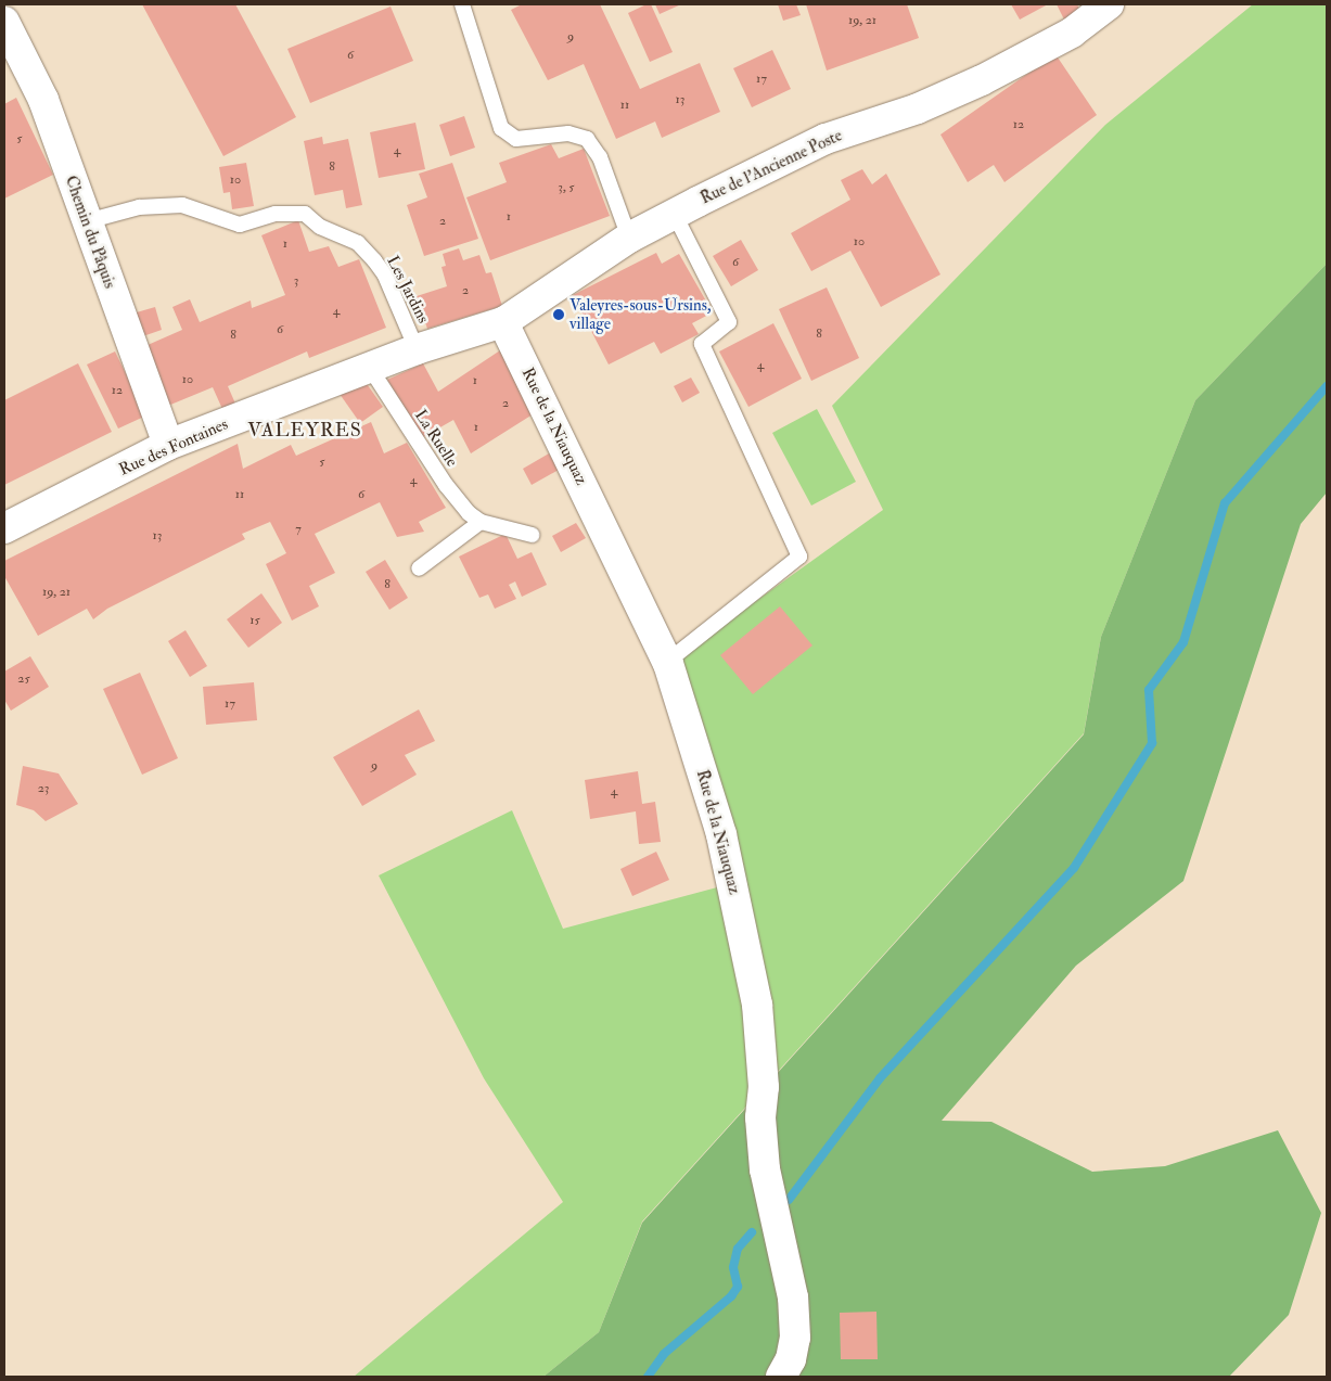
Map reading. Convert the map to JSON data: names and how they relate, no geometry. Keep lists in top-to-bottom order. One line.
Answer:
{"streets":{"street":["Rue de l'Ancienne Poste","Chemin du Pâquis","Rue de la Niauquaz","Rue des Fontaines"],"lane":["Les Jardins","La Ruelle"]},"crossings":[["Rue de l'Ancienne Poste","Rue de la Niauquaz"],["Rue de l'Ancienne Poste","Rue des Fontaines"],["Chemin du Pâquis","Les Jardins"],["Chemin du Pâquis","Rue des Fontaines"],["Les Jardins","Rue des Fontaines"],["Rue de la Niauquaz","Rue des Fontaines"],["La Ruelle","Rue des Fontaines"]],"districts":["VALEYRES"],"places":["Valeyres-sous-Ursins, village"],"house_numbers":["19, 21","9","6","17","13","11","12","5","4","8","10","3, 5","1","2","10","1","6","3","2","4","6","8","8","4","10","1","12","2","1","5","4","11","6","7","13","8","19, 21","15","25","17","9","23","4"]}
